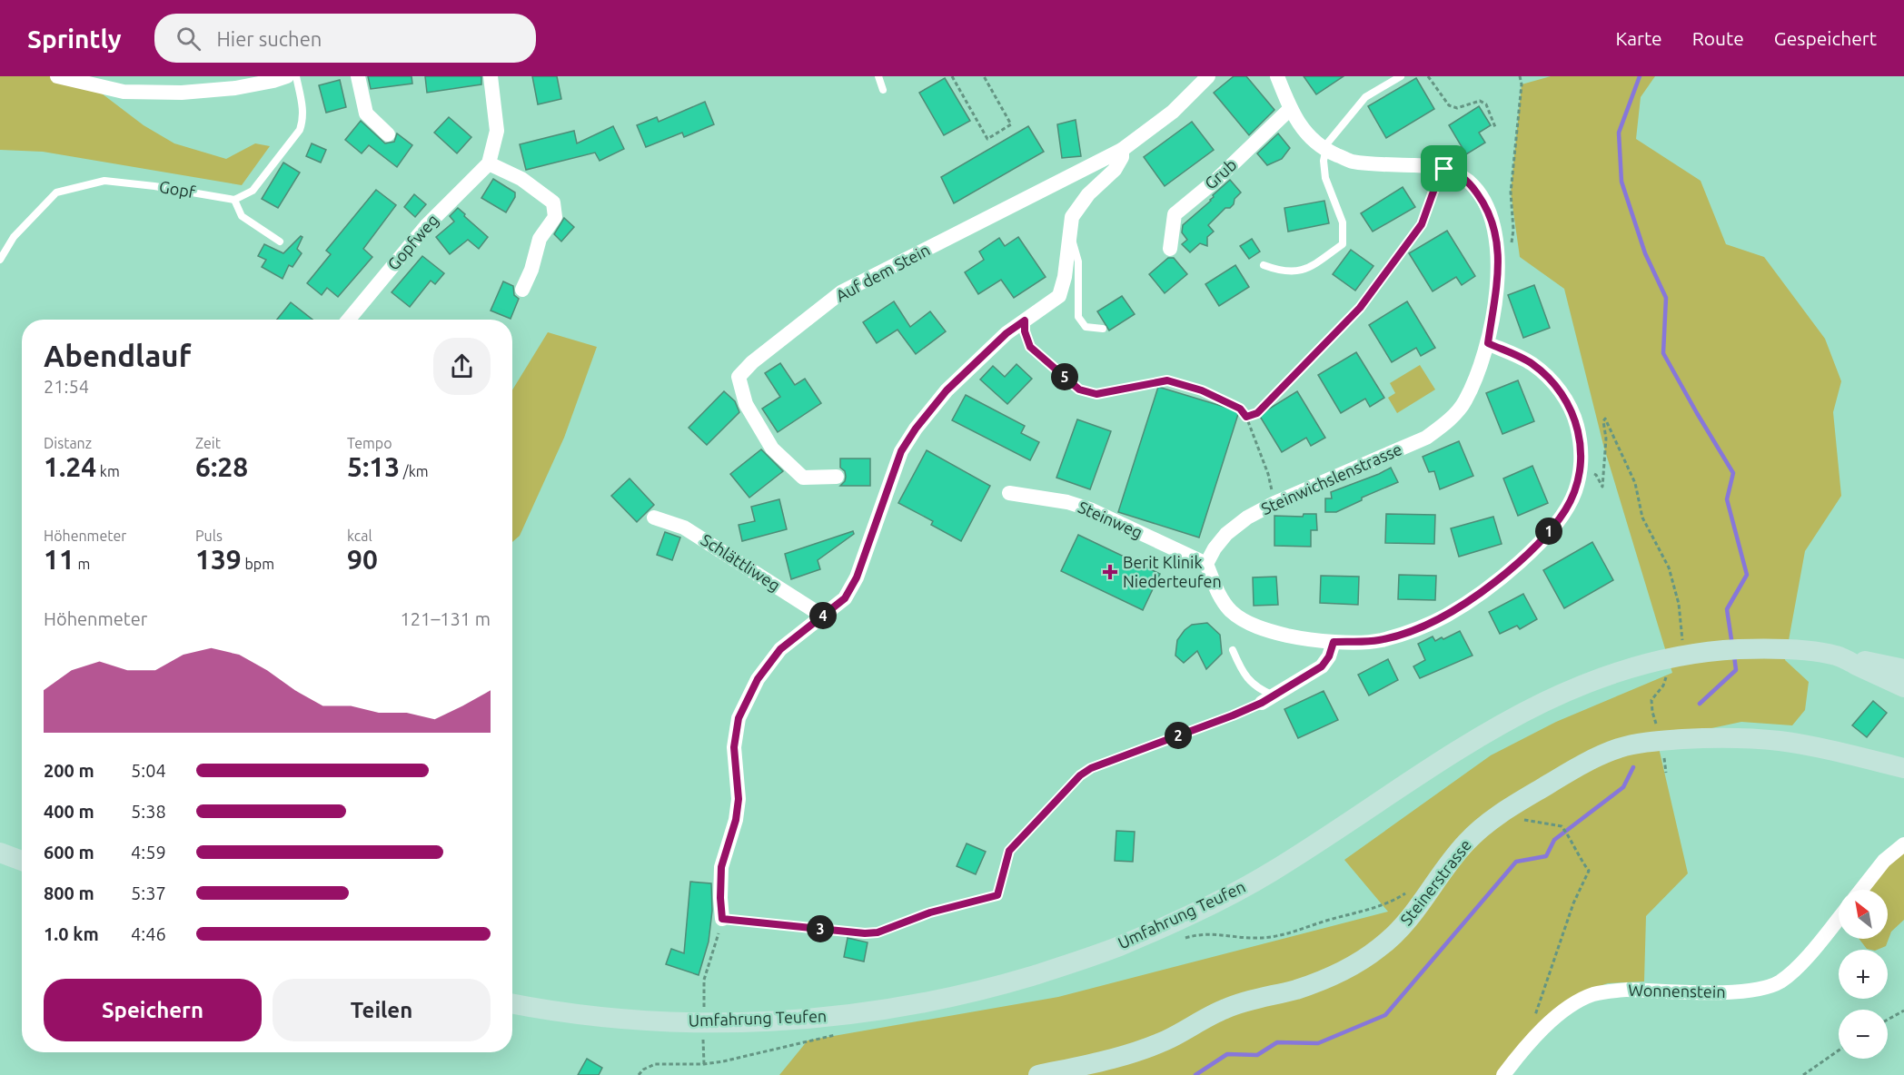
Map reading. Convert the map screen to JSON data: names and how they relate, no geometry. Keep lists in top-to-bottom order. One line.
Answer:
{"streets":{"main road":["Steinerstrasse","Umfahrung Teufen"],"street":["Grub","Gopfweg","Auf dem Stein","Steinwichslenstrasse","Steinweg","Schlättliweg","Wonnenstein"],"lane":["Gopf"]},"crossings":[["Grub","Steinwichslenstrasse"],["Steinwichslenstrasse","Steinweg"]],"places":{"health":["Berit Klinik Niederteufen"]},"north":"top left","page":{"header":"Sprintly","search":"Hier suchen","nav":["Karte","Route","Gespeichert"],"heading":["Abendlauf","21:54"],"pins":["5","1","4","2","3"],"stats":[["Distanz","1.24 km"],["Zeit","6:28"],["Tempo","5:13 /km"],["Höhenmeter","11 m"],["Puls","139 bpm"],["kcal","90"]],"chart":["Höhenmeter","121–131 m"],"list":[{"name":"200 m","note":"5:04"},{"name":"400 m","note":"5:38"},{"name":"600 m","note":"4:59"},{"name":"800 m","note":"5:37"},{"name":"1.0 km","note":"4:46"}],"map_buttons":["+","−"],"buttons":["Speichern","Teilen"]}}
